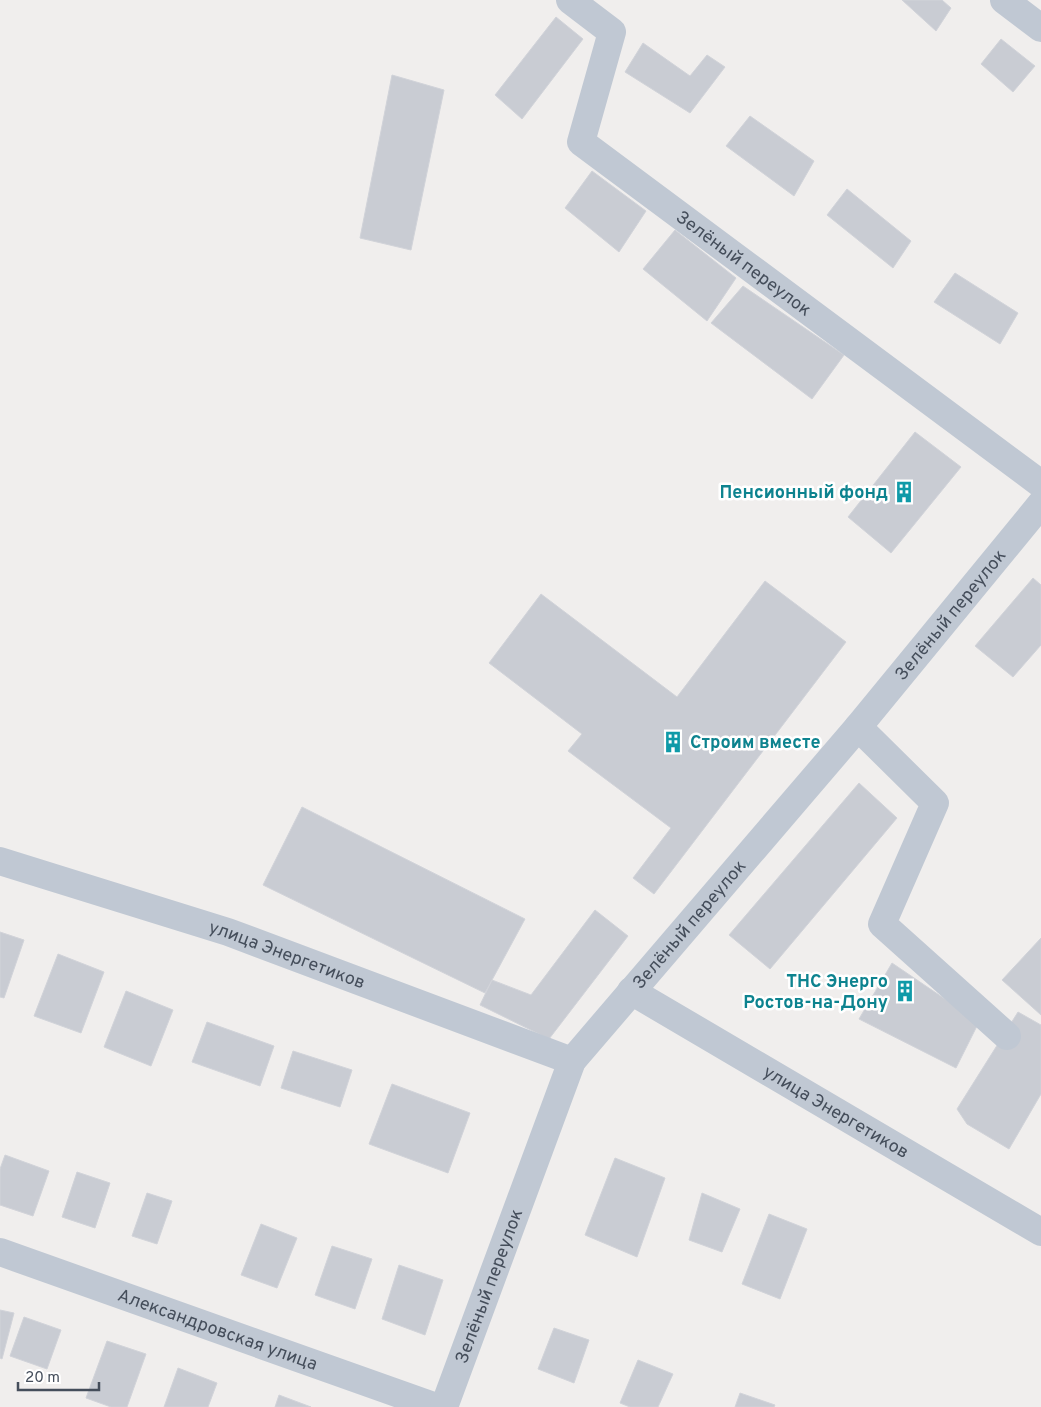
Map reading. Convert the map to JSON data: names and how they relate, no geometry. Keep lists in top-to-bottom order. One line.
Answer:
{"streets":{"street":["Зелёный переулок","улица Энергетиков","Александровская улица"]},"crossings":[["Зелёный переулок","улица Энергетиков"]],"places":{"building":["Пенсионный фонд","Строим вместе","ТНС Энерго Ростов-на-Дону"]},"scale_bar":"20 m"}
